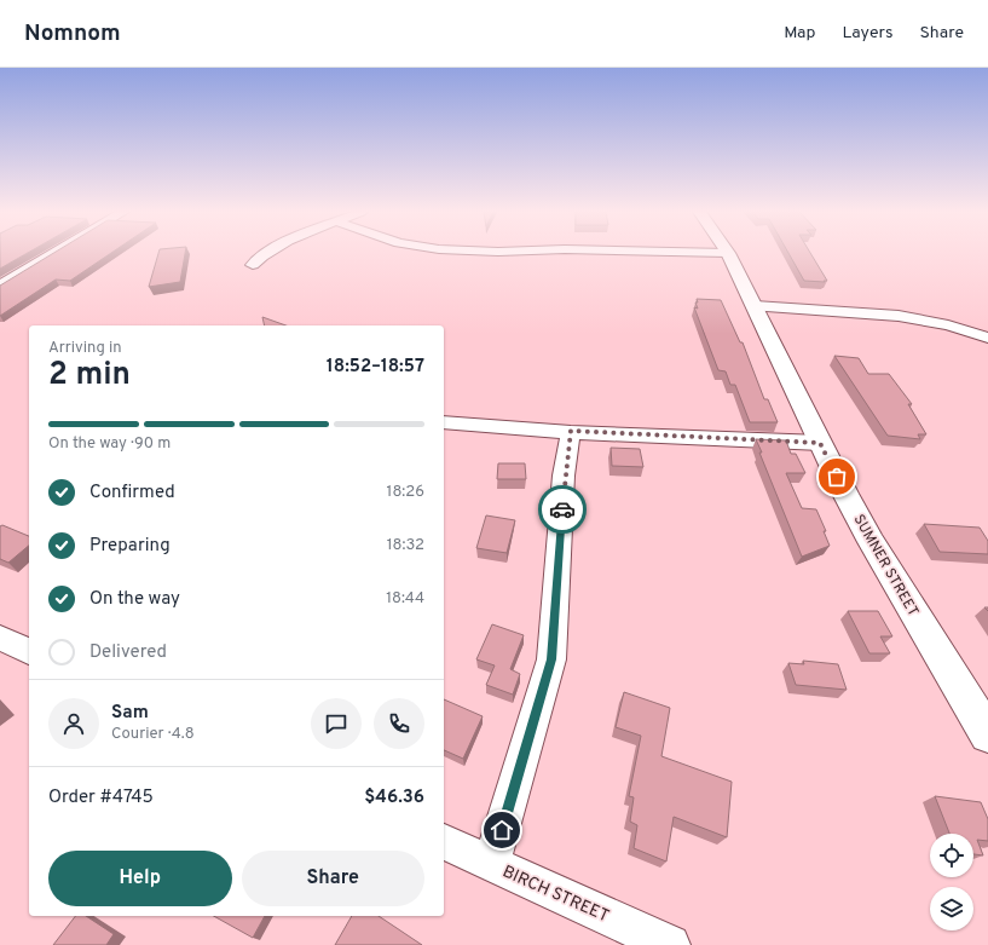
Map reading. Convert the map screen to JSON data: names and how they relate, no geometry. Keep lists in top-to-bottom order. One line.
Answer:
{"streets":{"main road":["SUMNER STREET"],"street":["BIRCH STREET"]},"page":{"header":"Nomnom","nav":["Map","Layers","Share"],"heading":["2 min","Arriving in","18:52–18:57"],"panel":["Sam","Courier · 4.8","Order #4745","$46.36"],"bar":"On the way · 90 m","list":[["Confirmed","18:26"],["Preparing","18:32"],["On the way","18:44"],"Delivered"],"buttons":["Help","Share"]}}
